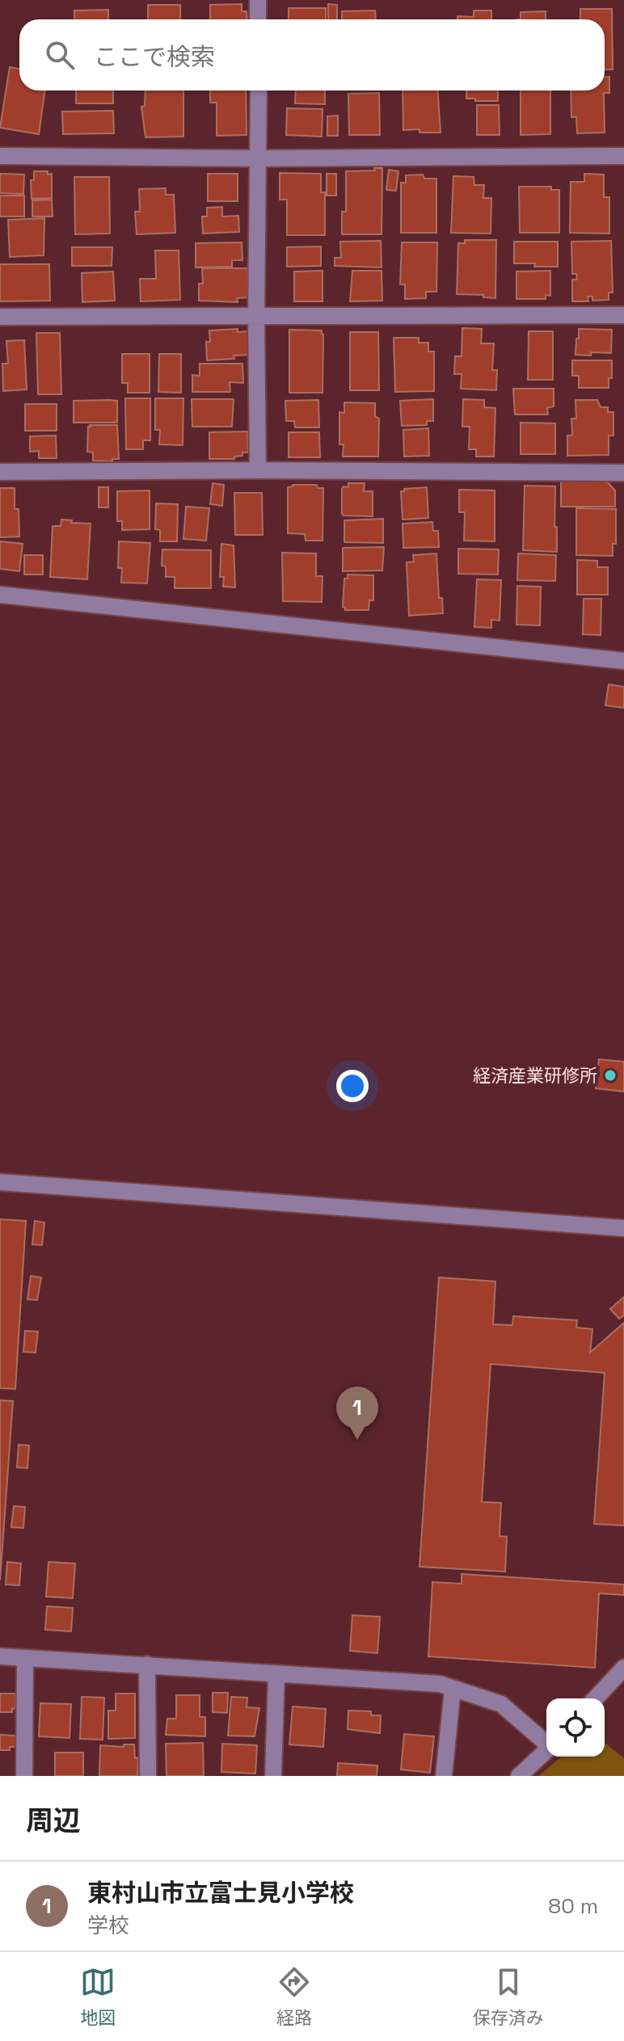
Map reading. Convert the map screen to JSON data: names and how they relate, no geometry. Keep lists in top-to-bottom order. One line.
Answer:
{"places":["経済産業研修所"],"page":{"search":"ここで検索","pins":"1","heading":"周辺","list":[{"mark":"1","name":"東村山市立富士見小学校","note":"学校","value":"80 m"}],"nav":["地図","経路","保存済み"]}}
